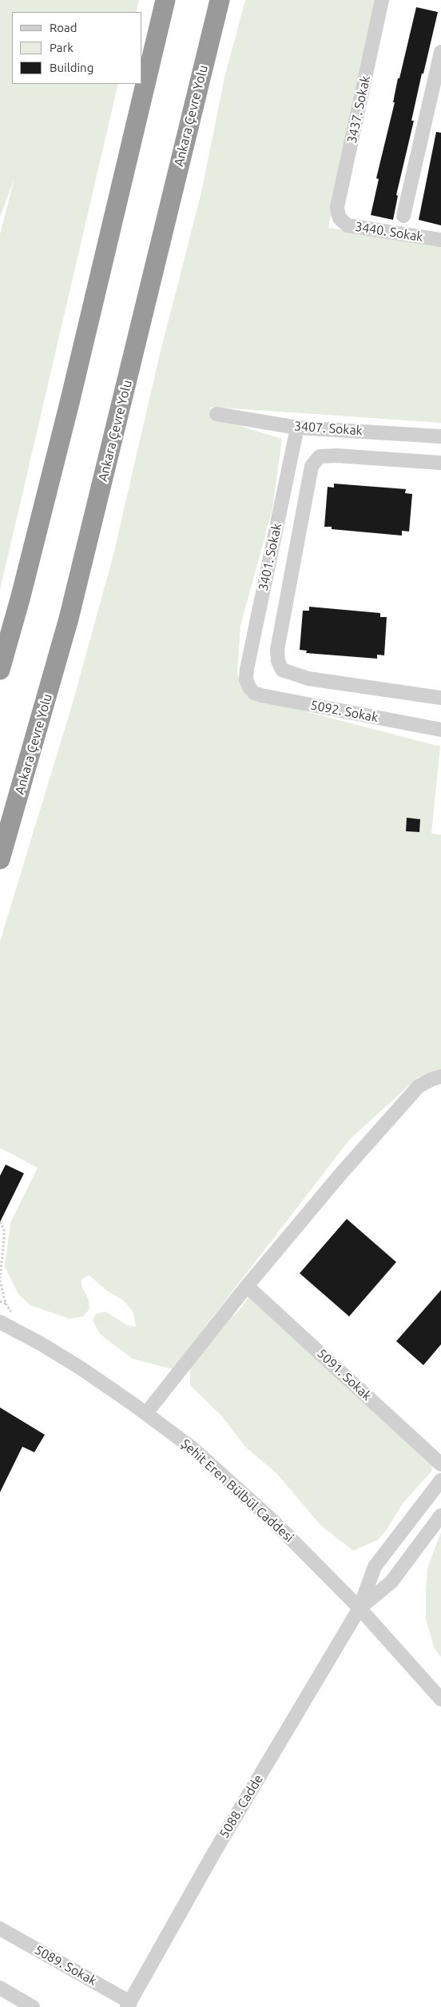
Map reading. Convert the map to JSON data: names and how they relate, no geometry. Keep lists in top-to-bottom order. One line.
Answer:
{"streets":{"highway":["Ankara Çevre Yolu"],"street":["3437. Sokak","3440. Sokak","3407. Sokak","3401. Sokak","5092. Sokak","5091. Sokak","Şehit Eren Bülbül Caddesi","5088. Cadde","5089. Sokak"]},"crossings":[["3437. Sokak","3440. Sokak"],["3407. Sokak","3401. Sokak"],["3401. Sokak","5092. Sokak"],["Şehit Eren Bülbül Caddesi","5088. Cadde"],["5088. Cadde","5089. Sokak"]],"legend":["Road","Park","Building"]}
